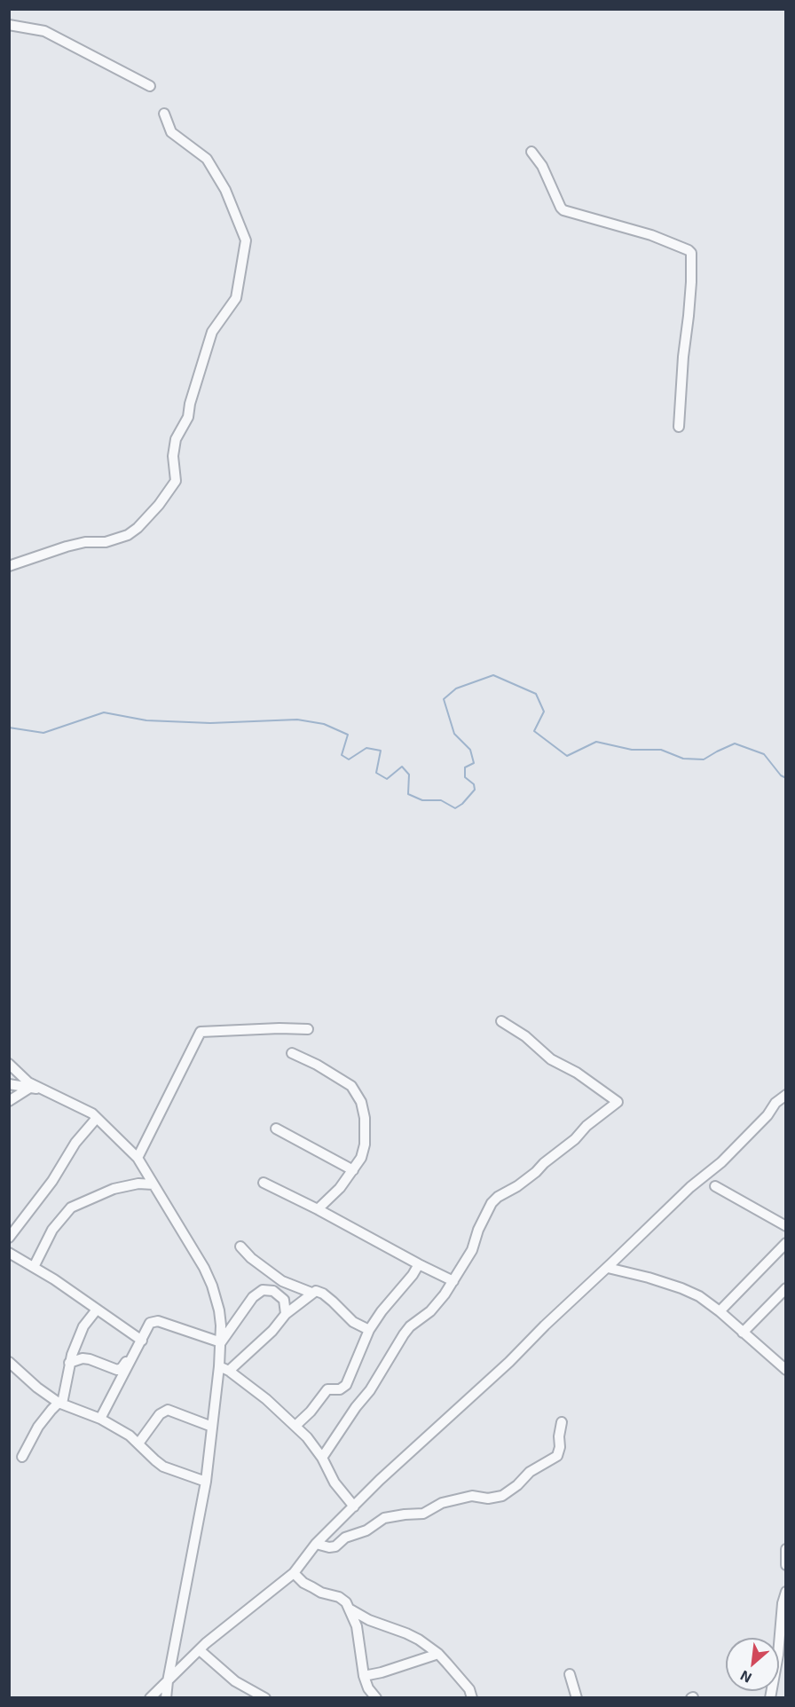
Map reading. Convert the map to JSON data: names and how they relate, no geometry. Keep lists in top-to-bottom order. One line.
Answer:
{"north":"bottom left"}
